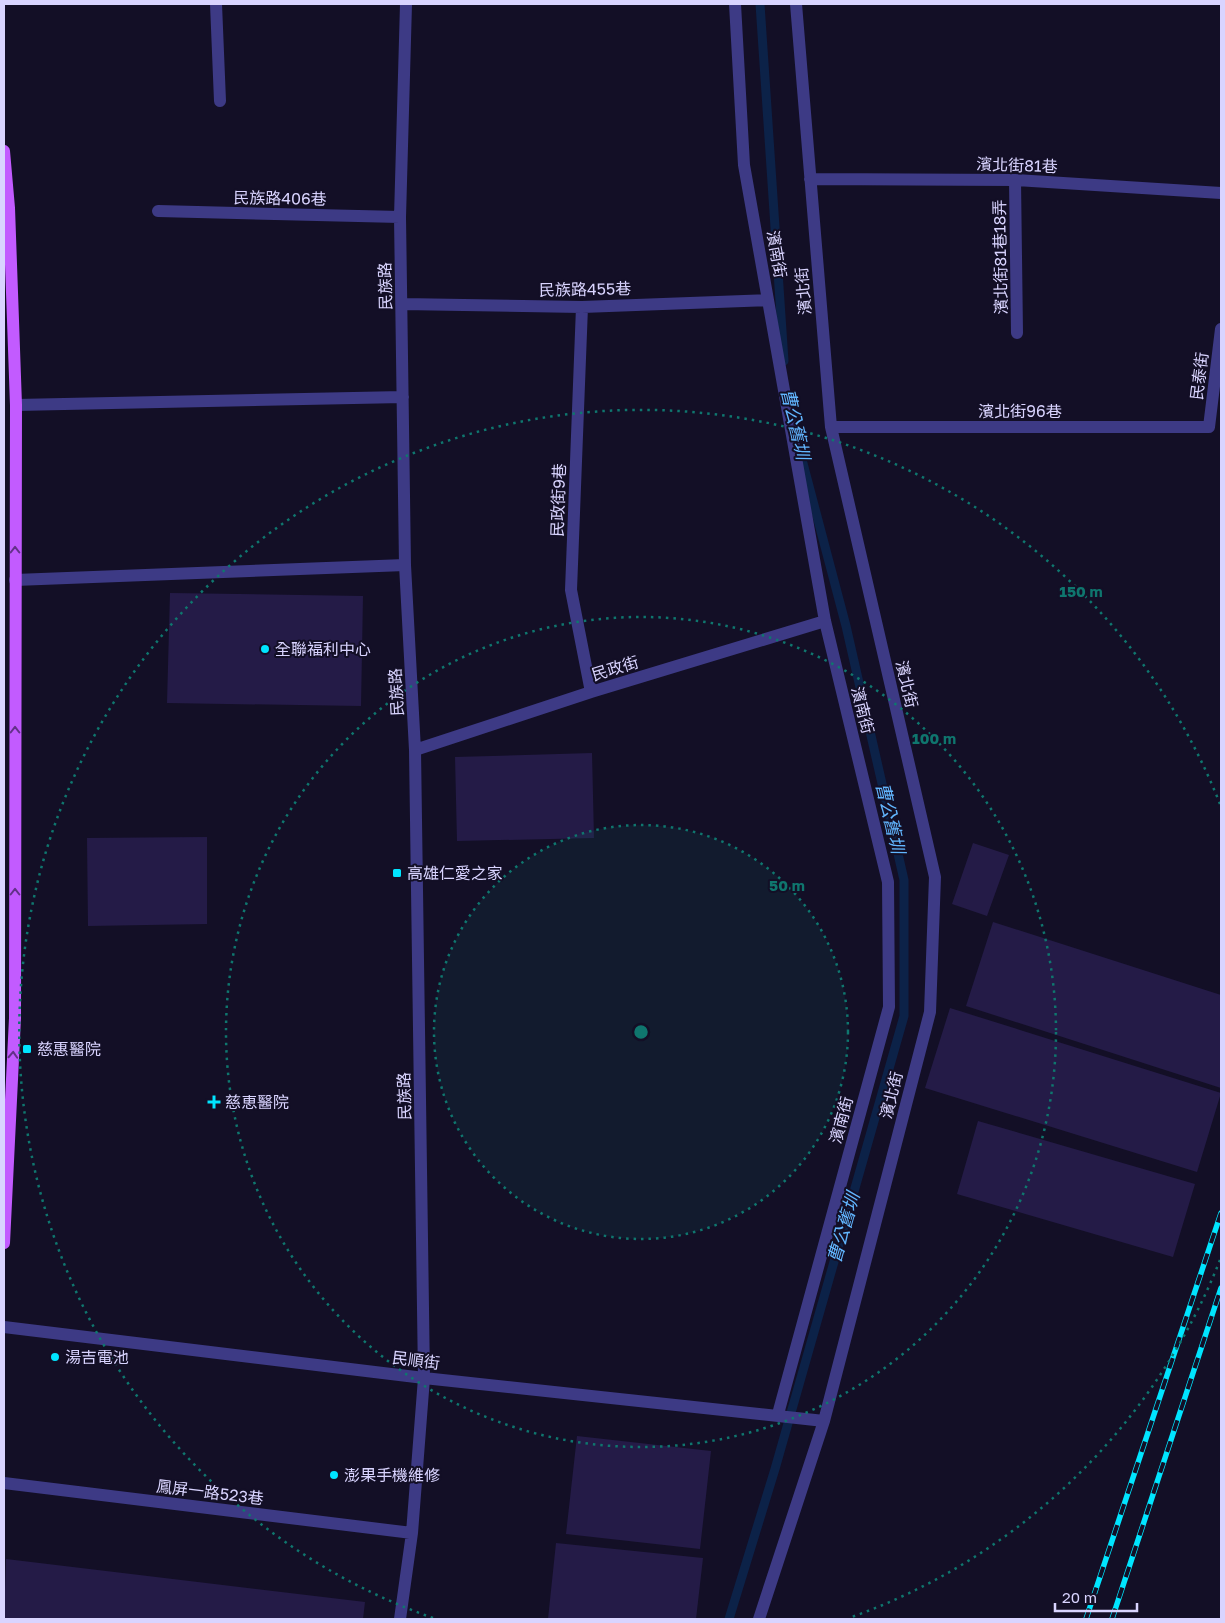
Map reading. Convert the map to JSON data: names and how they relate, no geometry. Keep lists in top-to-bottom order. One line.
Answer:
{"streets":{"street":["濱北街81巷","民族路406巷","濱南街","濱北街81巷18弄","民族路","民族路455巷","濱北街","民泰街","濱北街96巷","民政街9巷","民政街","民順街","鳳屏一路523巷"]},"crossings":[["濱北街81巷","濱北街81巷18弄"],["濱北街81巷","濱北街"],["民族路406巷","民族路"],["濱南街","民族路455巷"],["濱南街","民政街"],["濱南街","民順街"],["民族路","民族路455巷"],["民族路","民政街"],["民族路","民順街"],["民族路","鳳屏一路523巷"],["民族路455巷","民政街9巷"],["濱北街","濱北街96巷"],["濱北街","民順街"],["民泰街","濱北街96巷"],["民政街9巷","民政街"]],"water":["曹公舊圳"],"places":{"other":["全聯福利中心","湯吉電池","澎果手機維修"],"transit":["高雄仁愛之家","慈惠醫院"],"health":["慈恵醫院"]},"scale_bar":"20 m","rings":["150 m","100 m","50 m"]}
